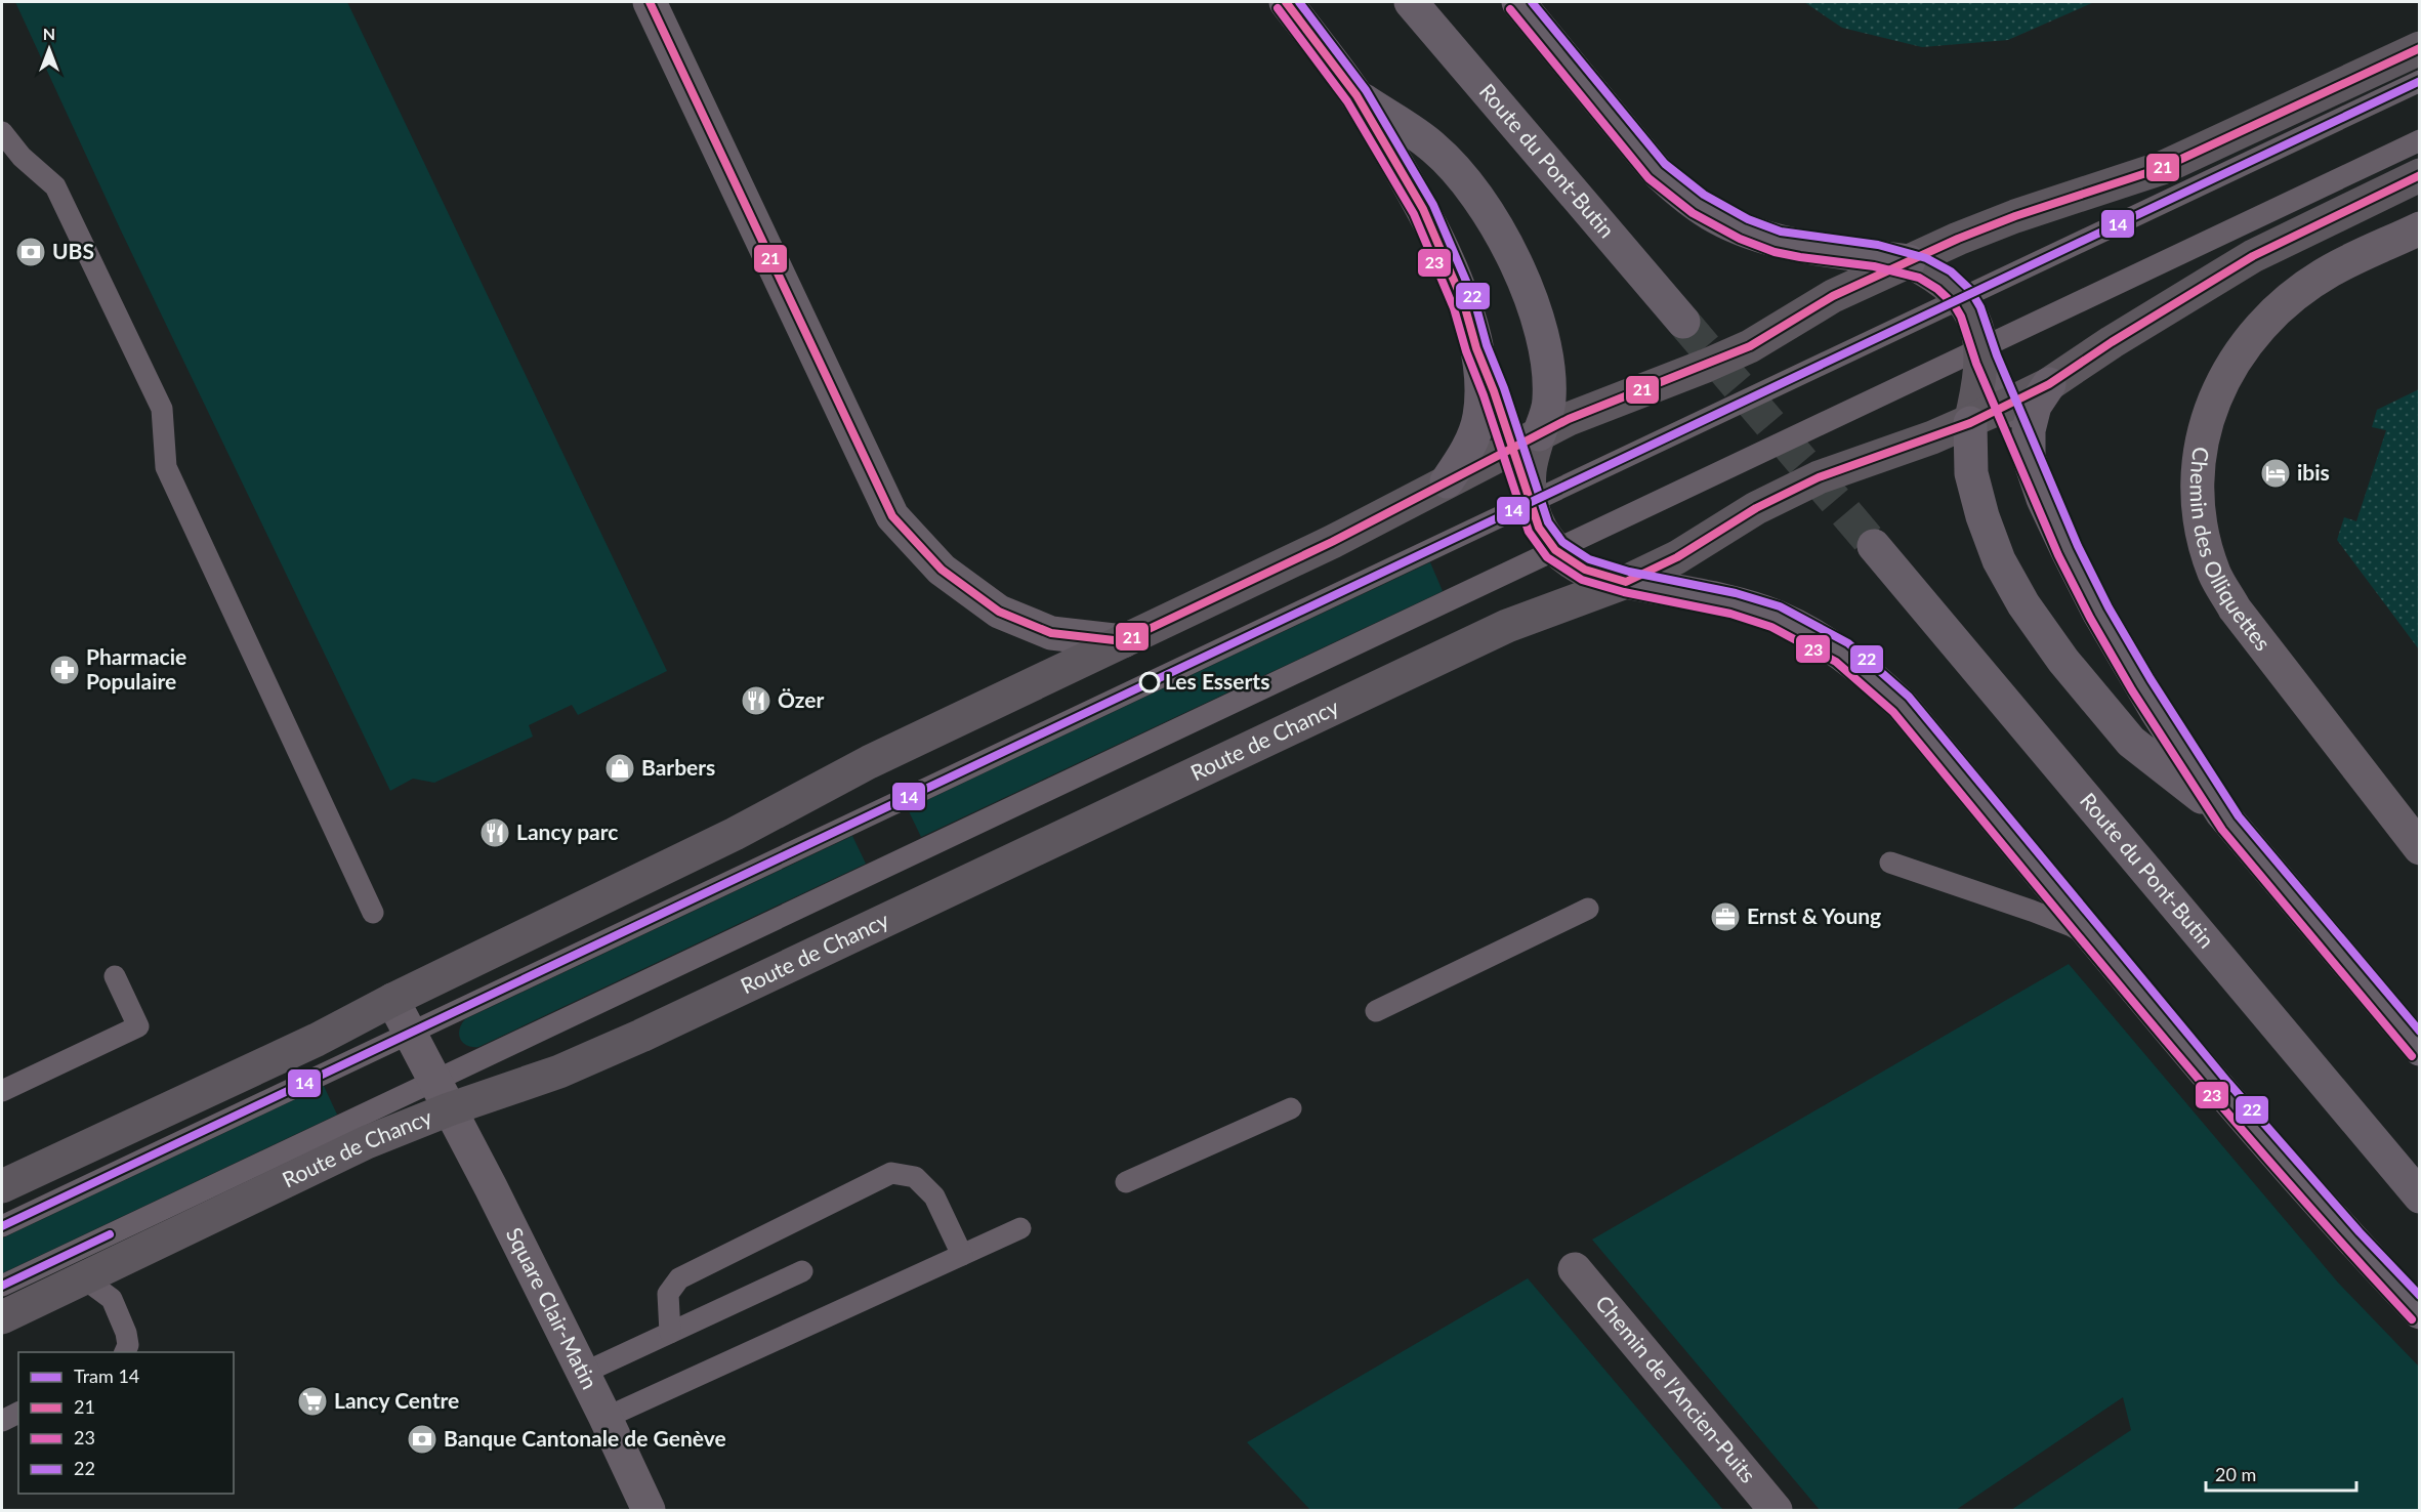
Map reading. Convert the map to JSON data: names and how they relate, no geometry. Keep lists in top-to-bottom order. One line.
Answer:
{"streets":{"main road":["Route du Pont-Butin","Route de Chancy"],"street":["Chemin des Olliquettes","Square Clair-Matin","Chemin de l'Ancien-Puits"]},"crossings":[["Route de Chancy","Square Clair-Matin"]],"places":{"bank":["UBS","Banque Cantonale de Genève"],"hotel":["ibis"],"pharmacy":["Pharmacie Populaire"],"other":["Les Esserts"],"restaurant":["Özer","Lancy parc"],"shop":["Barbers"],"office":["Ernst & Young"],"supermarket":["Lancy Centre"]},"lines":["transit line 21","transit line 22","transit line 23","tram line 14"],"legend":["Tram 14","21","23","22"],"scale_bar":"20 m","north":"top"}
